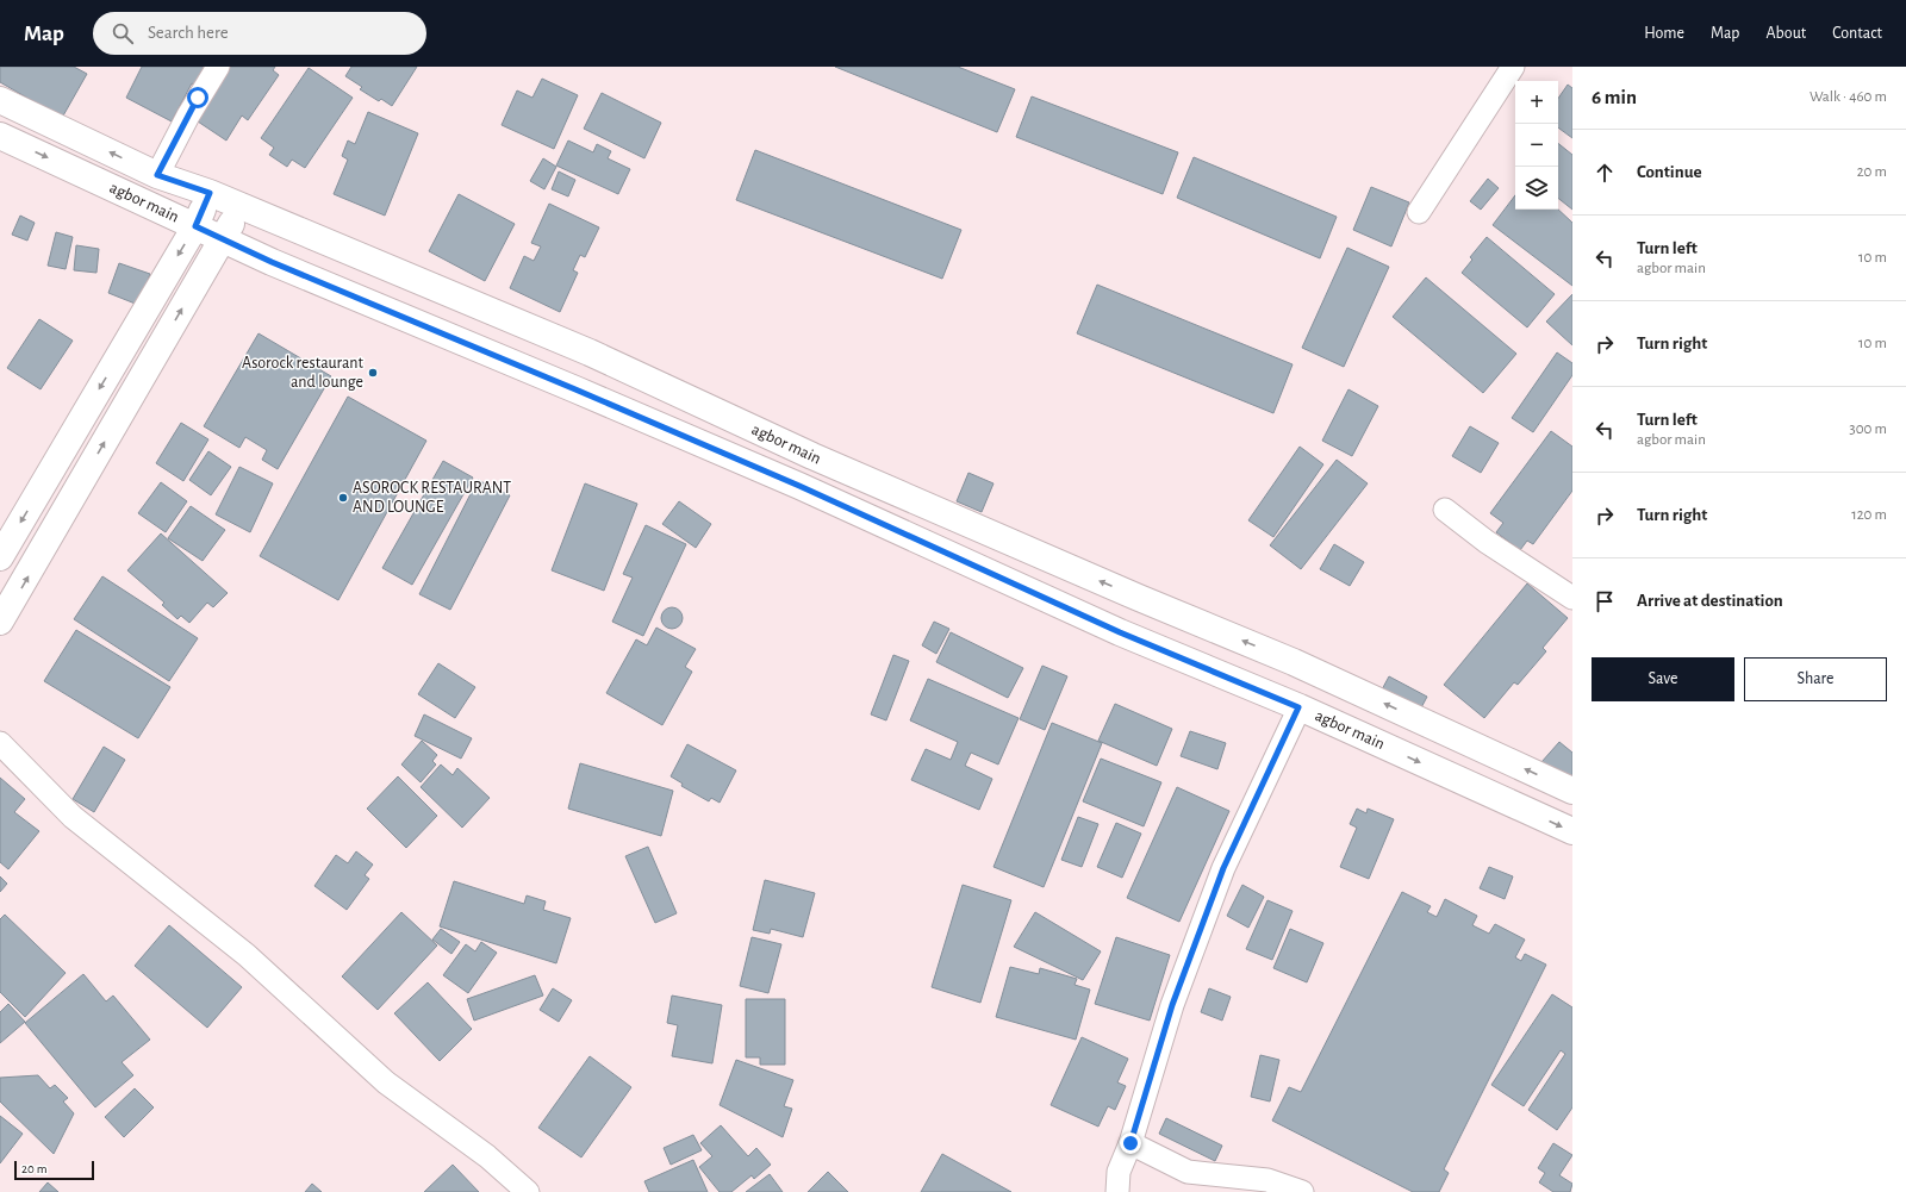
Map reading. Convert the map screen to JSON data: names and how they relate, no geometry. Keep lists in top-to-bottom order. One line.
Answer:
{"streets":{"main road":["agbor main"]},"places":["Asorock restaurant and lounge","ASOROCK RESTAURANT AND LOUNGE"],"scale_bar":"20 m","page":{"header":"Map","search":"Search here","nav":["Home","Map","About","Contact"],"heading":["6 min","Walk · 460 m"],"map_buttons":["+","−"],"list":[["Continue","20 m"],["Turn left","agbor main","10 m"],["Turn right","10 m"],["Turn left","agbor main","300 m"],["Turn right","120 m"],"Arrive at destination"],"buttons":["Save","Share"],"scale":"20 m"}}
